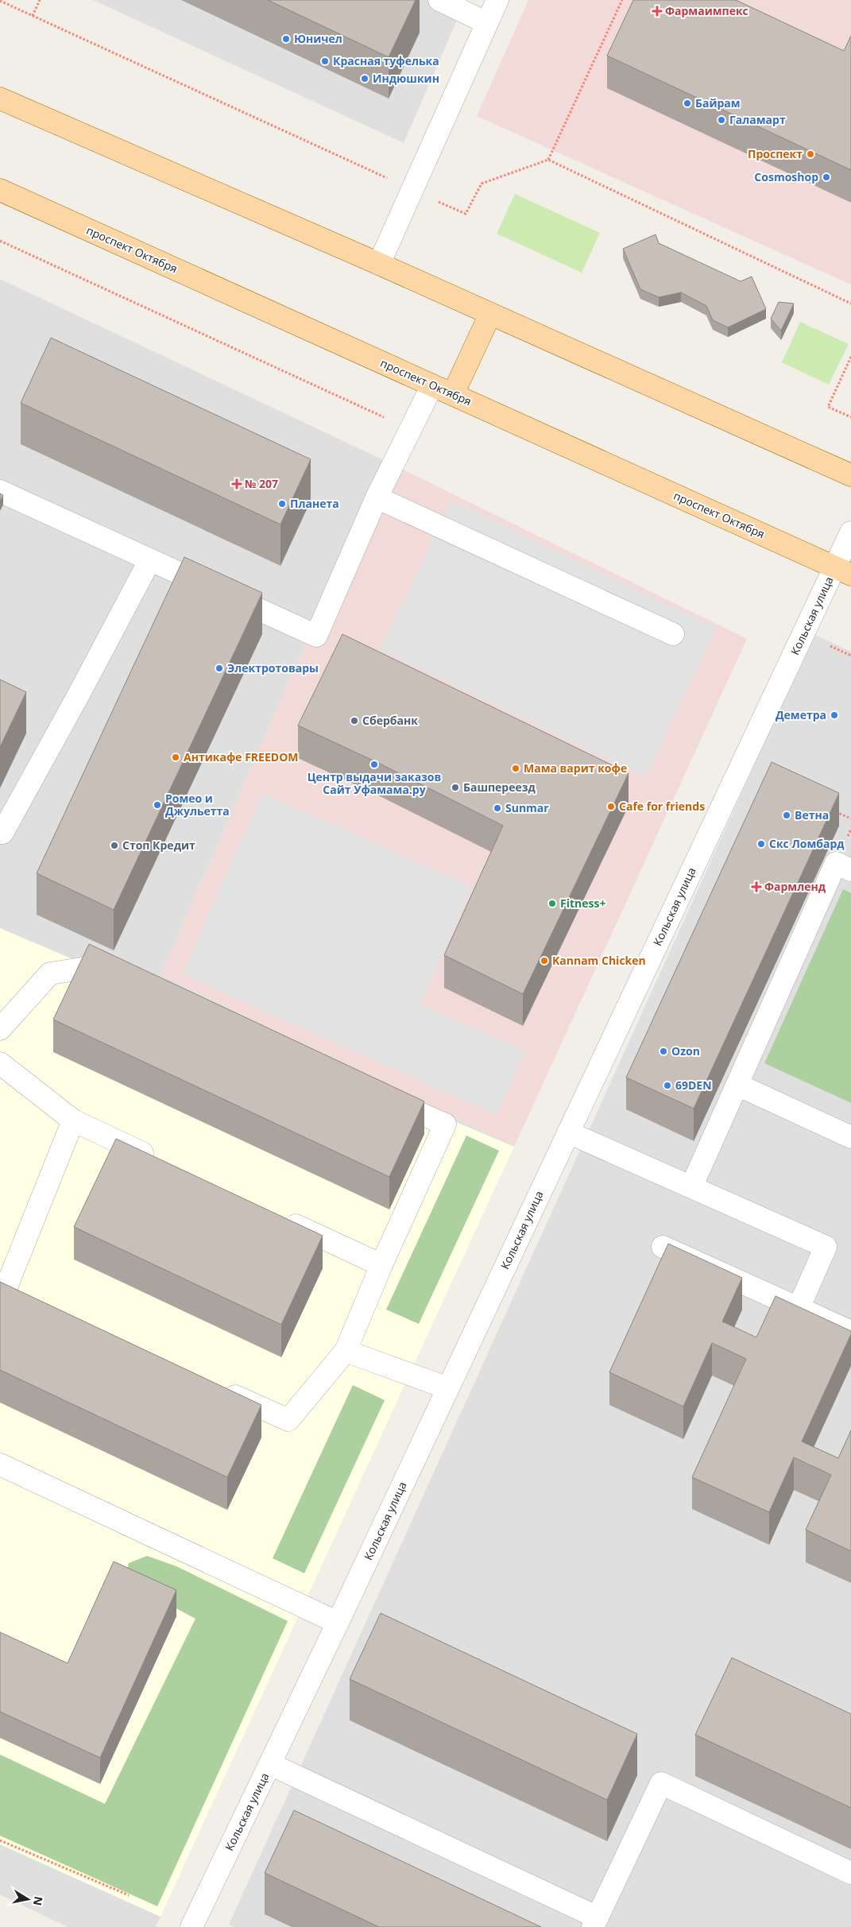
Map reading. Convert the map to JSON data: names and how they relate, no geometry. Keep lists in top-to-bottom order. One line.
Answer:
{"streets":{"main road":["проспект Октября"],"street":["Кольская улица"]},"crossings":[["проспект Октября","Кольская улица"]],"places":{"health":["Фармаимпекс","№ 207","Фармленд"],"other":["Юничел","Красная туфелька","Индюшкин","Байрам","Галамарт","Проспект","Cosmoshop","Планета","Электротовары","Деметра","Сбербанк","Антикафе FREEDOM","Центр выдачи заказов Сайт Уфамама.ру","Мама варит кофе","Башпереезд","Ромео и Джульетта","Cafe for friends","Sunmar","Ветна","Скс Ломбард","Стоп Кредит","Fitness+","Kannam Chicken","Ozon","69DEN"]},"north":"right"}
